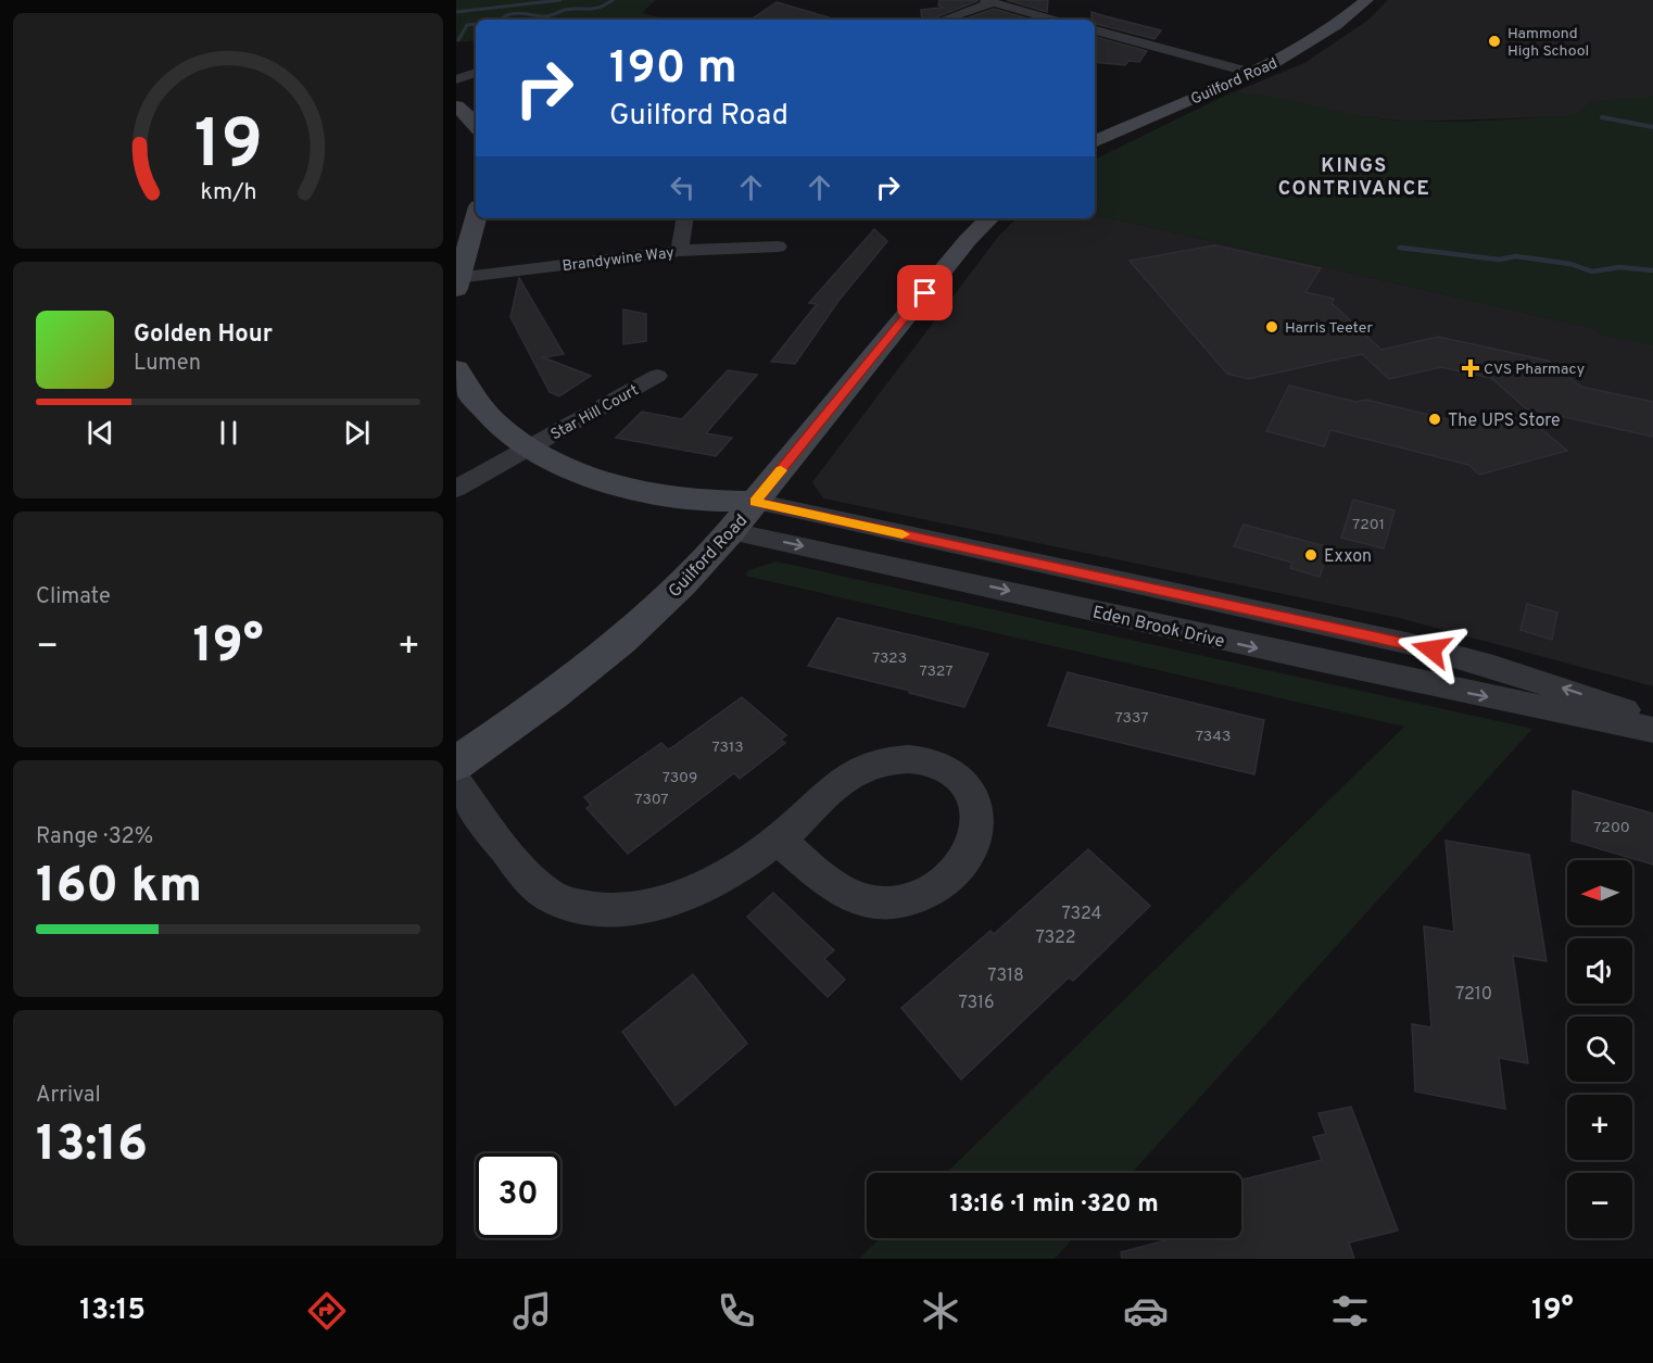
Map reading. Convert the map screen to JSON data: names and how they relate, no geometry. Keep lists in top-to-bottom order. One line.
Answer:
{"streets":{"street":["Guilford Road","Brandywine Way","Star Hill Court","Eden Brook Drive"]},"crossings":[["Guilford Road","Eden Brook Drive"],["Star Hill Court","Eden Brook Drive"]],"districts":["KINGS CONTRIVANCE"],"places":{"other":["Hammond High School","Harris Teeter","The UPS Store","Exxon"],"health":["CVS Pharmacy"]},"house_numbers":["7201","7323","7327","7337","7343","7313","7309","7307","7200","7324","7322","7318","7210","7316"],"north":"left","page":{"turn":["190 m","Guilford Road"],"song":["Golden Hour","Lumen"],"tile":["Climate",["Range · 32%","160 km"],["Arrival","13:16"]],"heat":["−","19°","+"],"map_buttons":["+","−"],"limit":"30","trip":"13:16 · 1 min · 320 m","tabs":["13:15","19°"],"gauge":["19","km/h"]}}
